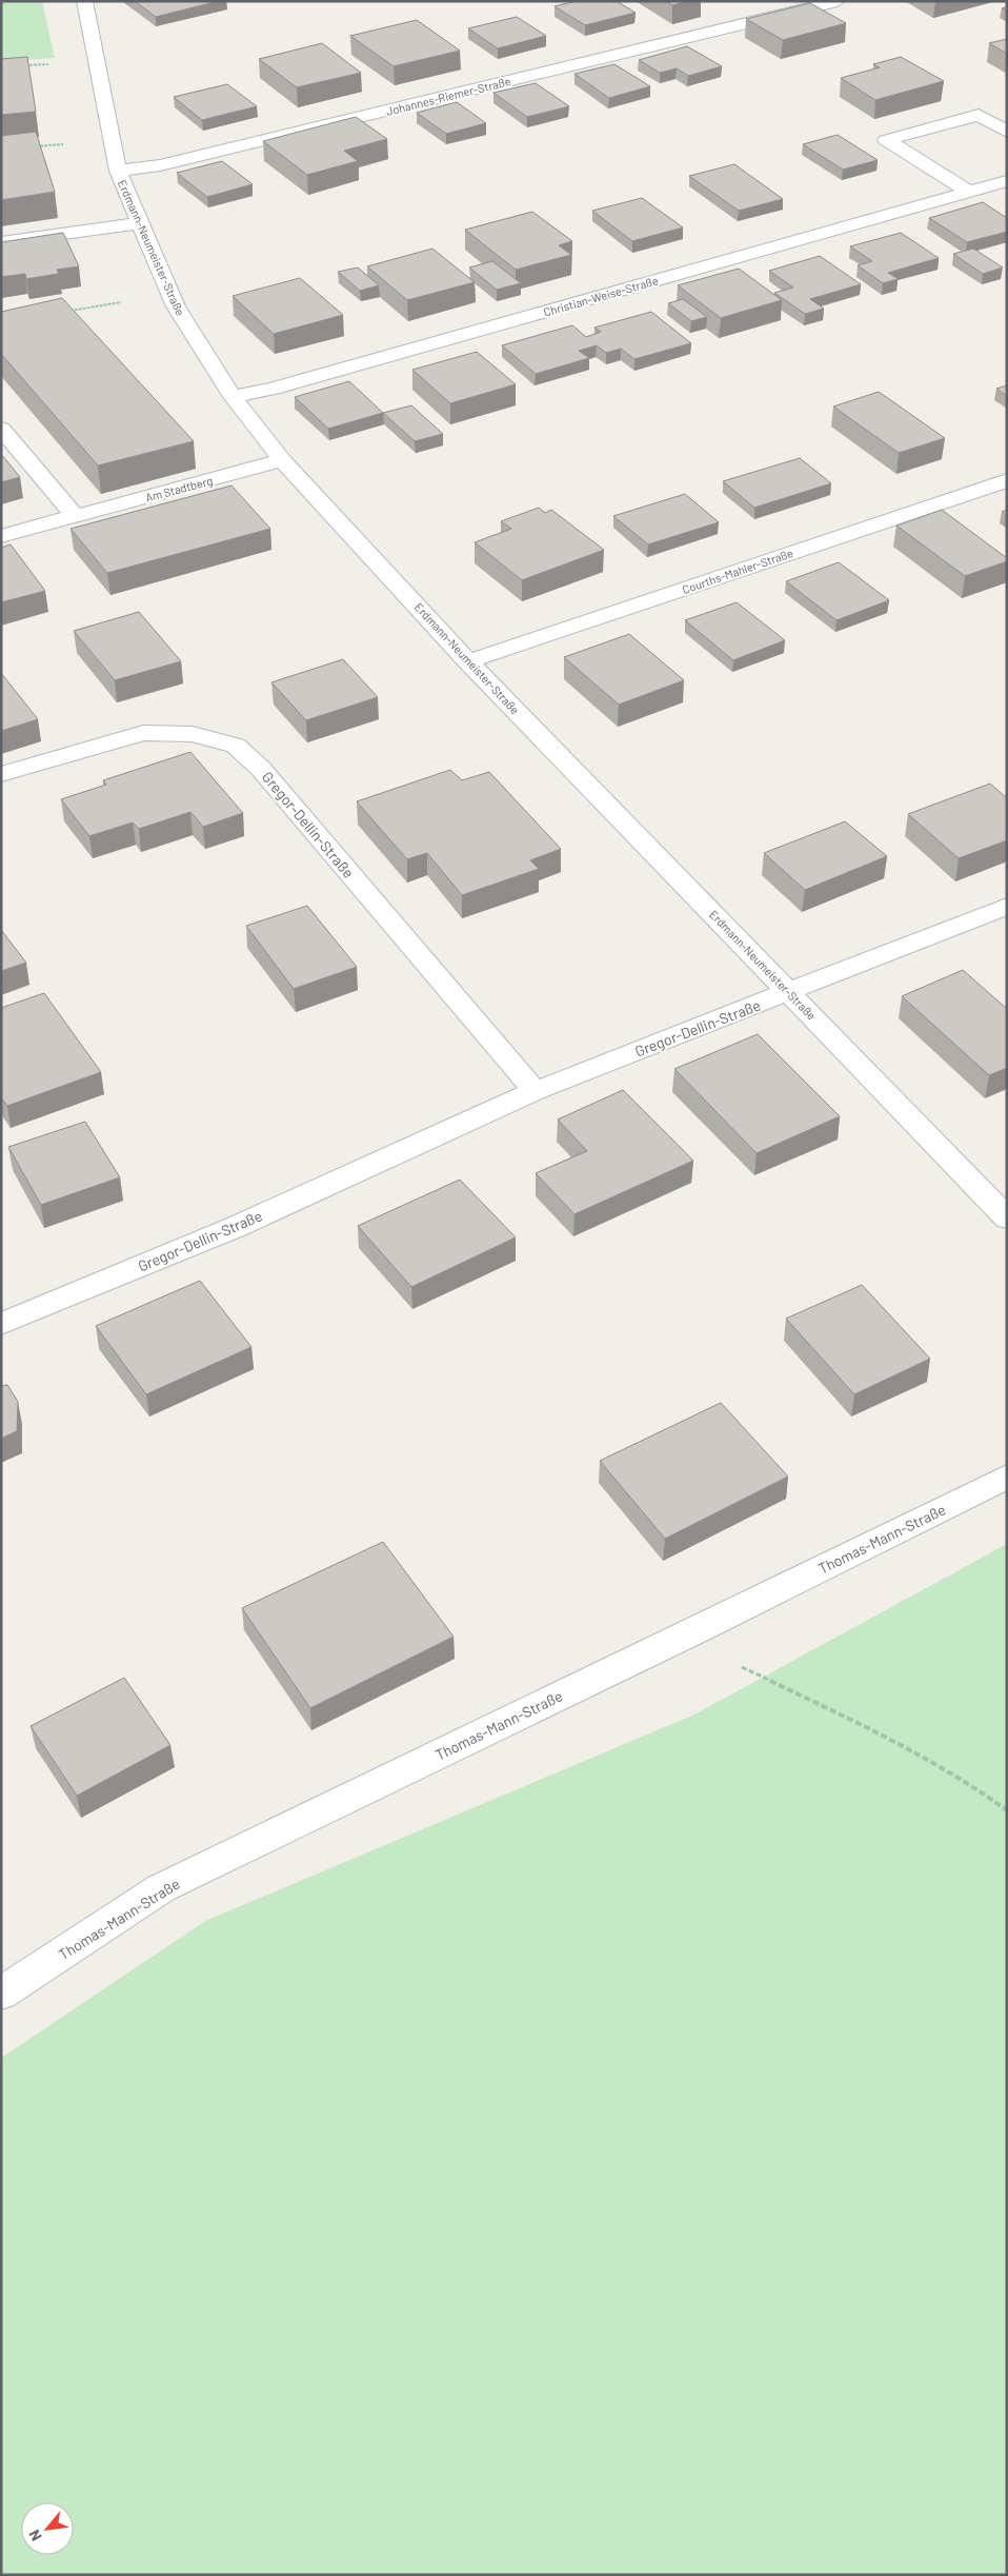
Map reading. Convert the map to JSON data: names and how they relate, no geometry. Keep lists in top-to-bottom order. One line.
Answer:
{"streets":{"street":["Johannes-Riemer-Straße","Erdmann-Neumeister-Straße","Christian-Weise-Straße","Am Stadtberg","Courths-Mahler-Straße","Gregor-Dellin-Straße","Thomas-Mann-Straße"]},"crossings":[["Johannes-Riemer-Straße","Erdmann-Neumeister-Straße"],["Erdmann-Neumeister-Straße","Christian-Weise-Straße"],["Erdmann-Neumeister-Straße","Am Stadtberg"],["Erdmann-Neumeister-Straße","Courths-Mahler-Straße"],["Erdmann-Neumeister-Straße","Gregor-Dellin-Straße"]],"north":"bottom left"}
